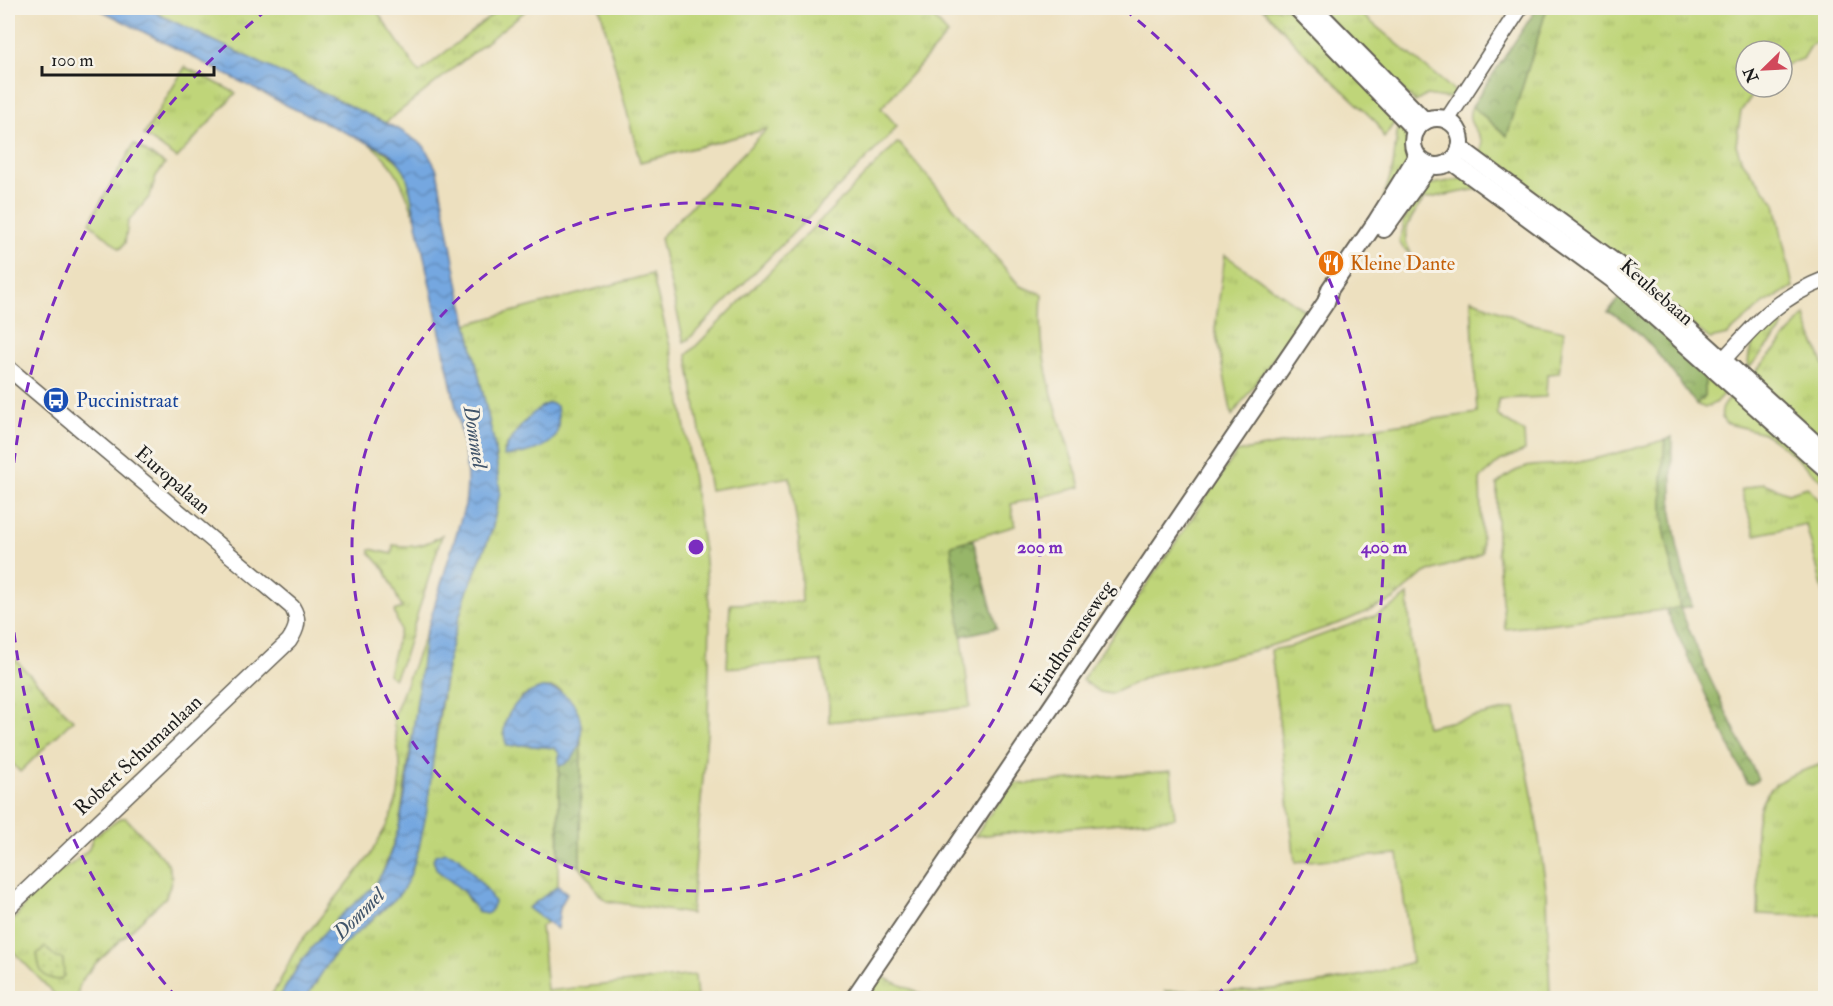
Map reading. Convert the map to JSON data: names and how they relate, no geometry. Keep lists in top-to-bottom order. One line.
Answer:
{"streets":{"main road":["Keulsebaan","Eindhovenseweg"],"street":["Europalaan","Robert Schumanlaan"]},"crossings":[["Keulsebaan","Eindhovenseweg"],["Europalaan","Robert Schumanlaan"]],"water":["Dommel"],"places":{"restaurant":["Kleine Dante"],"bus stop":["Puccinistraat"]},"scale_bar":"100 m","north":"bottom left","rings":["200 m","400 m"]}
